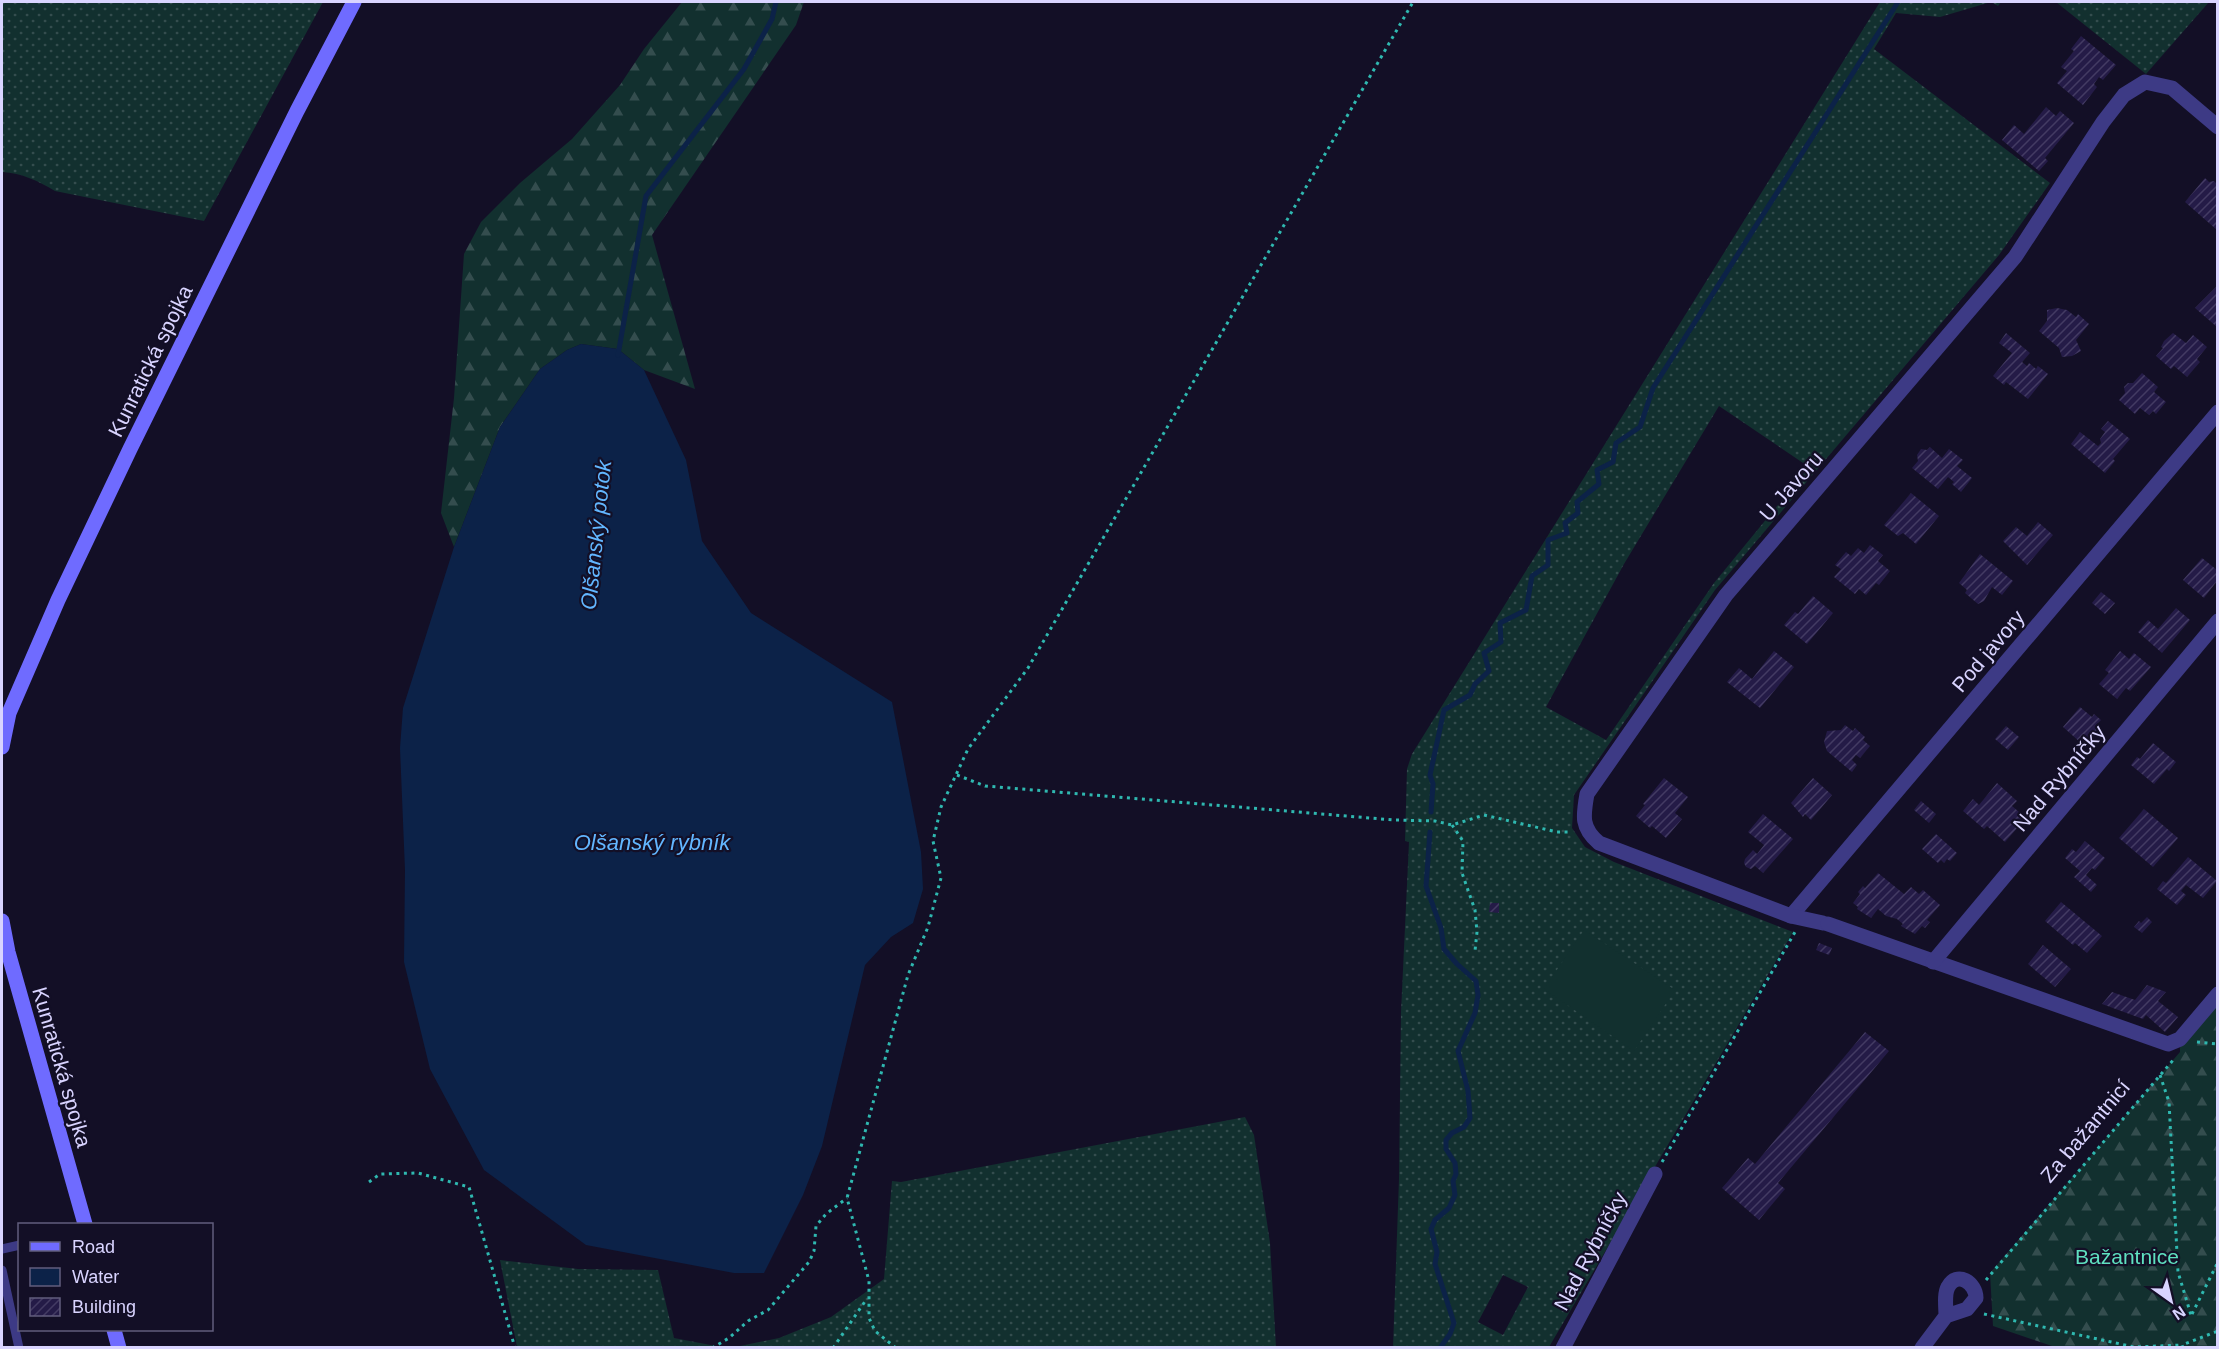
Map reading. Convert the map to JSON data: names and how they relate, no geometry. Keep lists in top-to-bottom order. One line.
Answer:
{"streets":{"main road":["Kunratická spojka"],"street":["U Javoru","Pod javory","Nad Rybníčky"],"path":["Za bažantnicí"]},"water":["Olšanský potok","Olšanský rybník"],"parks":["Bažantnice"],"legend":["Road","Water","Building"],"north":"bottom right"}
